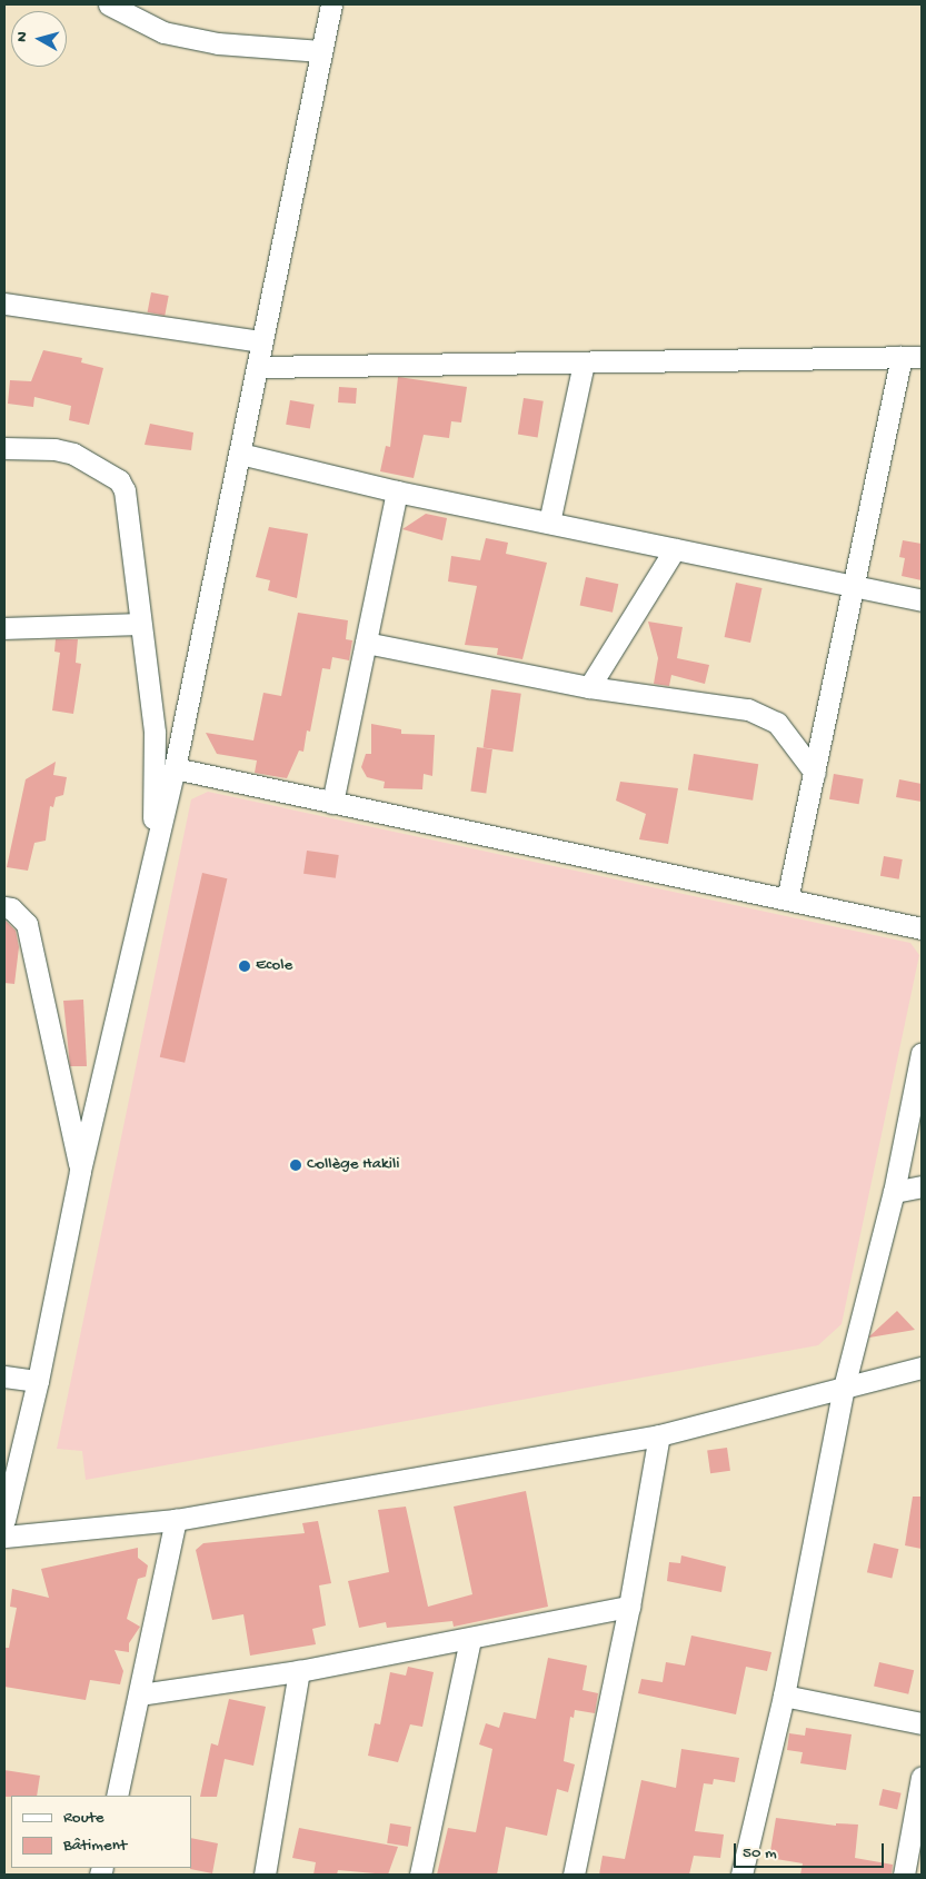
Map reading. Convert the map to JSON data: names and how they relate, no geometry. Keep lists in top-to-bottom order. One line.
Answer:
{"places":["Ecole","Collège Hakili"],"legend":["Route","Bâtiment"],"scale_bar":"50 m","north":"left"}
